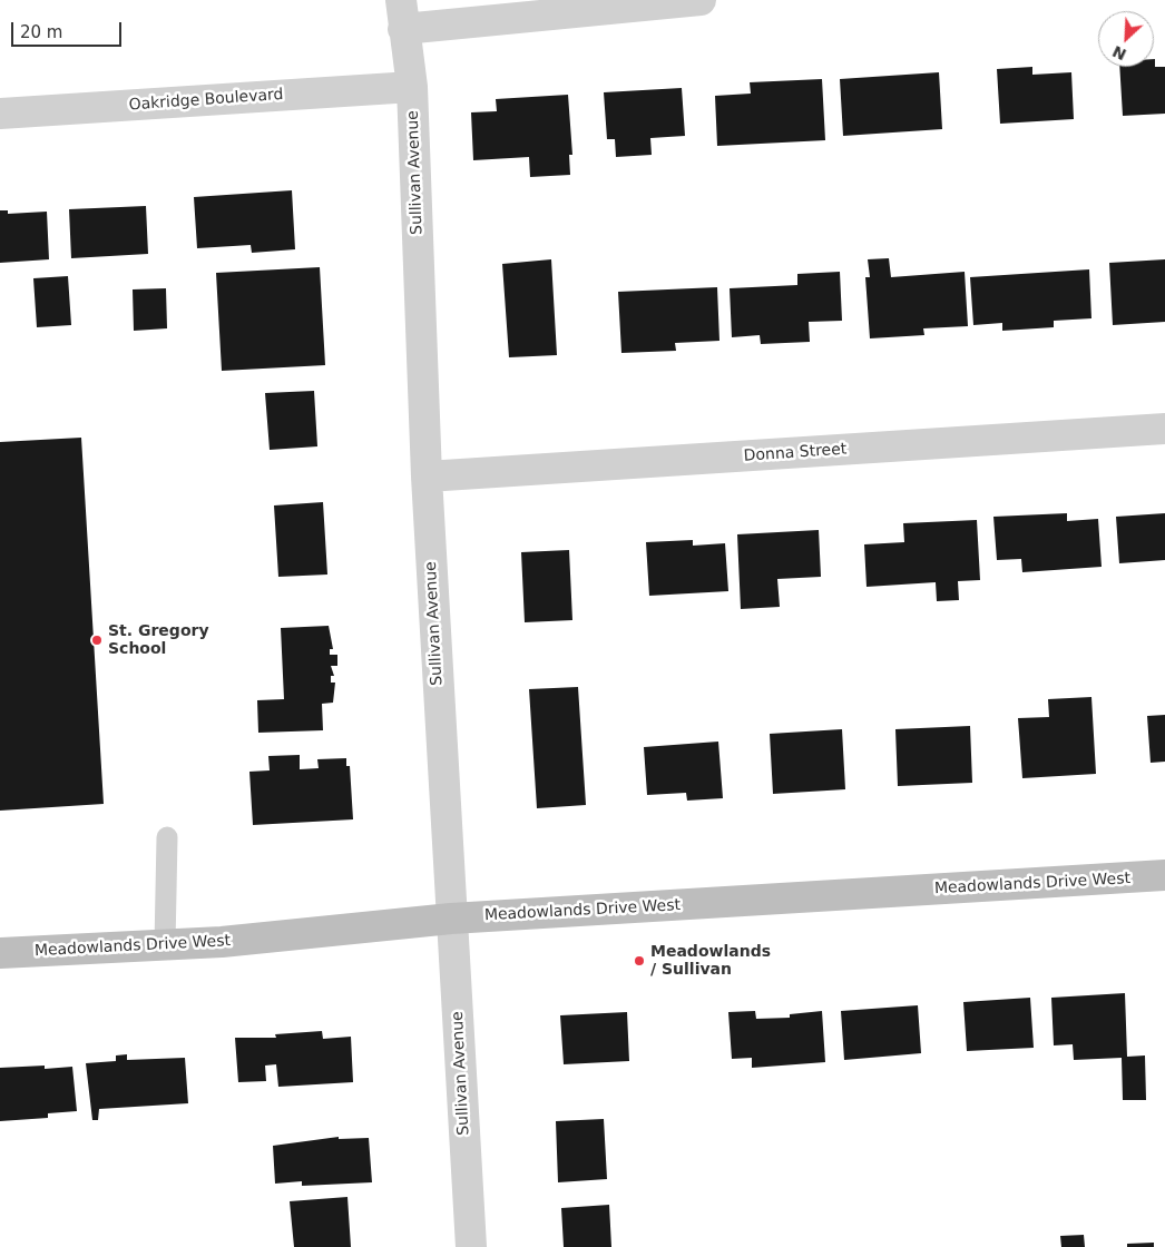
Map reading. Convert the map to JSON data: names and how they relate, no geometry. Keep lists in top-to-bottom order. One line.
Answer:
{"streets":{"main road":["Meadowlands Drive West"],"street":["Oakridge Boulevard","Sullivan Avenue","Donna Street"]},"crossings":[["Oakridge Boulevard","Sullivan Avenue"],["Sullivan Avenue","Donna Street"],["Sullivan Avenue","Meadowlands Drive West"]],"places":["St. Gregory School","Meadowlands / Sullivan"],"scale_bar":"20 m","north":"bottom left"}
